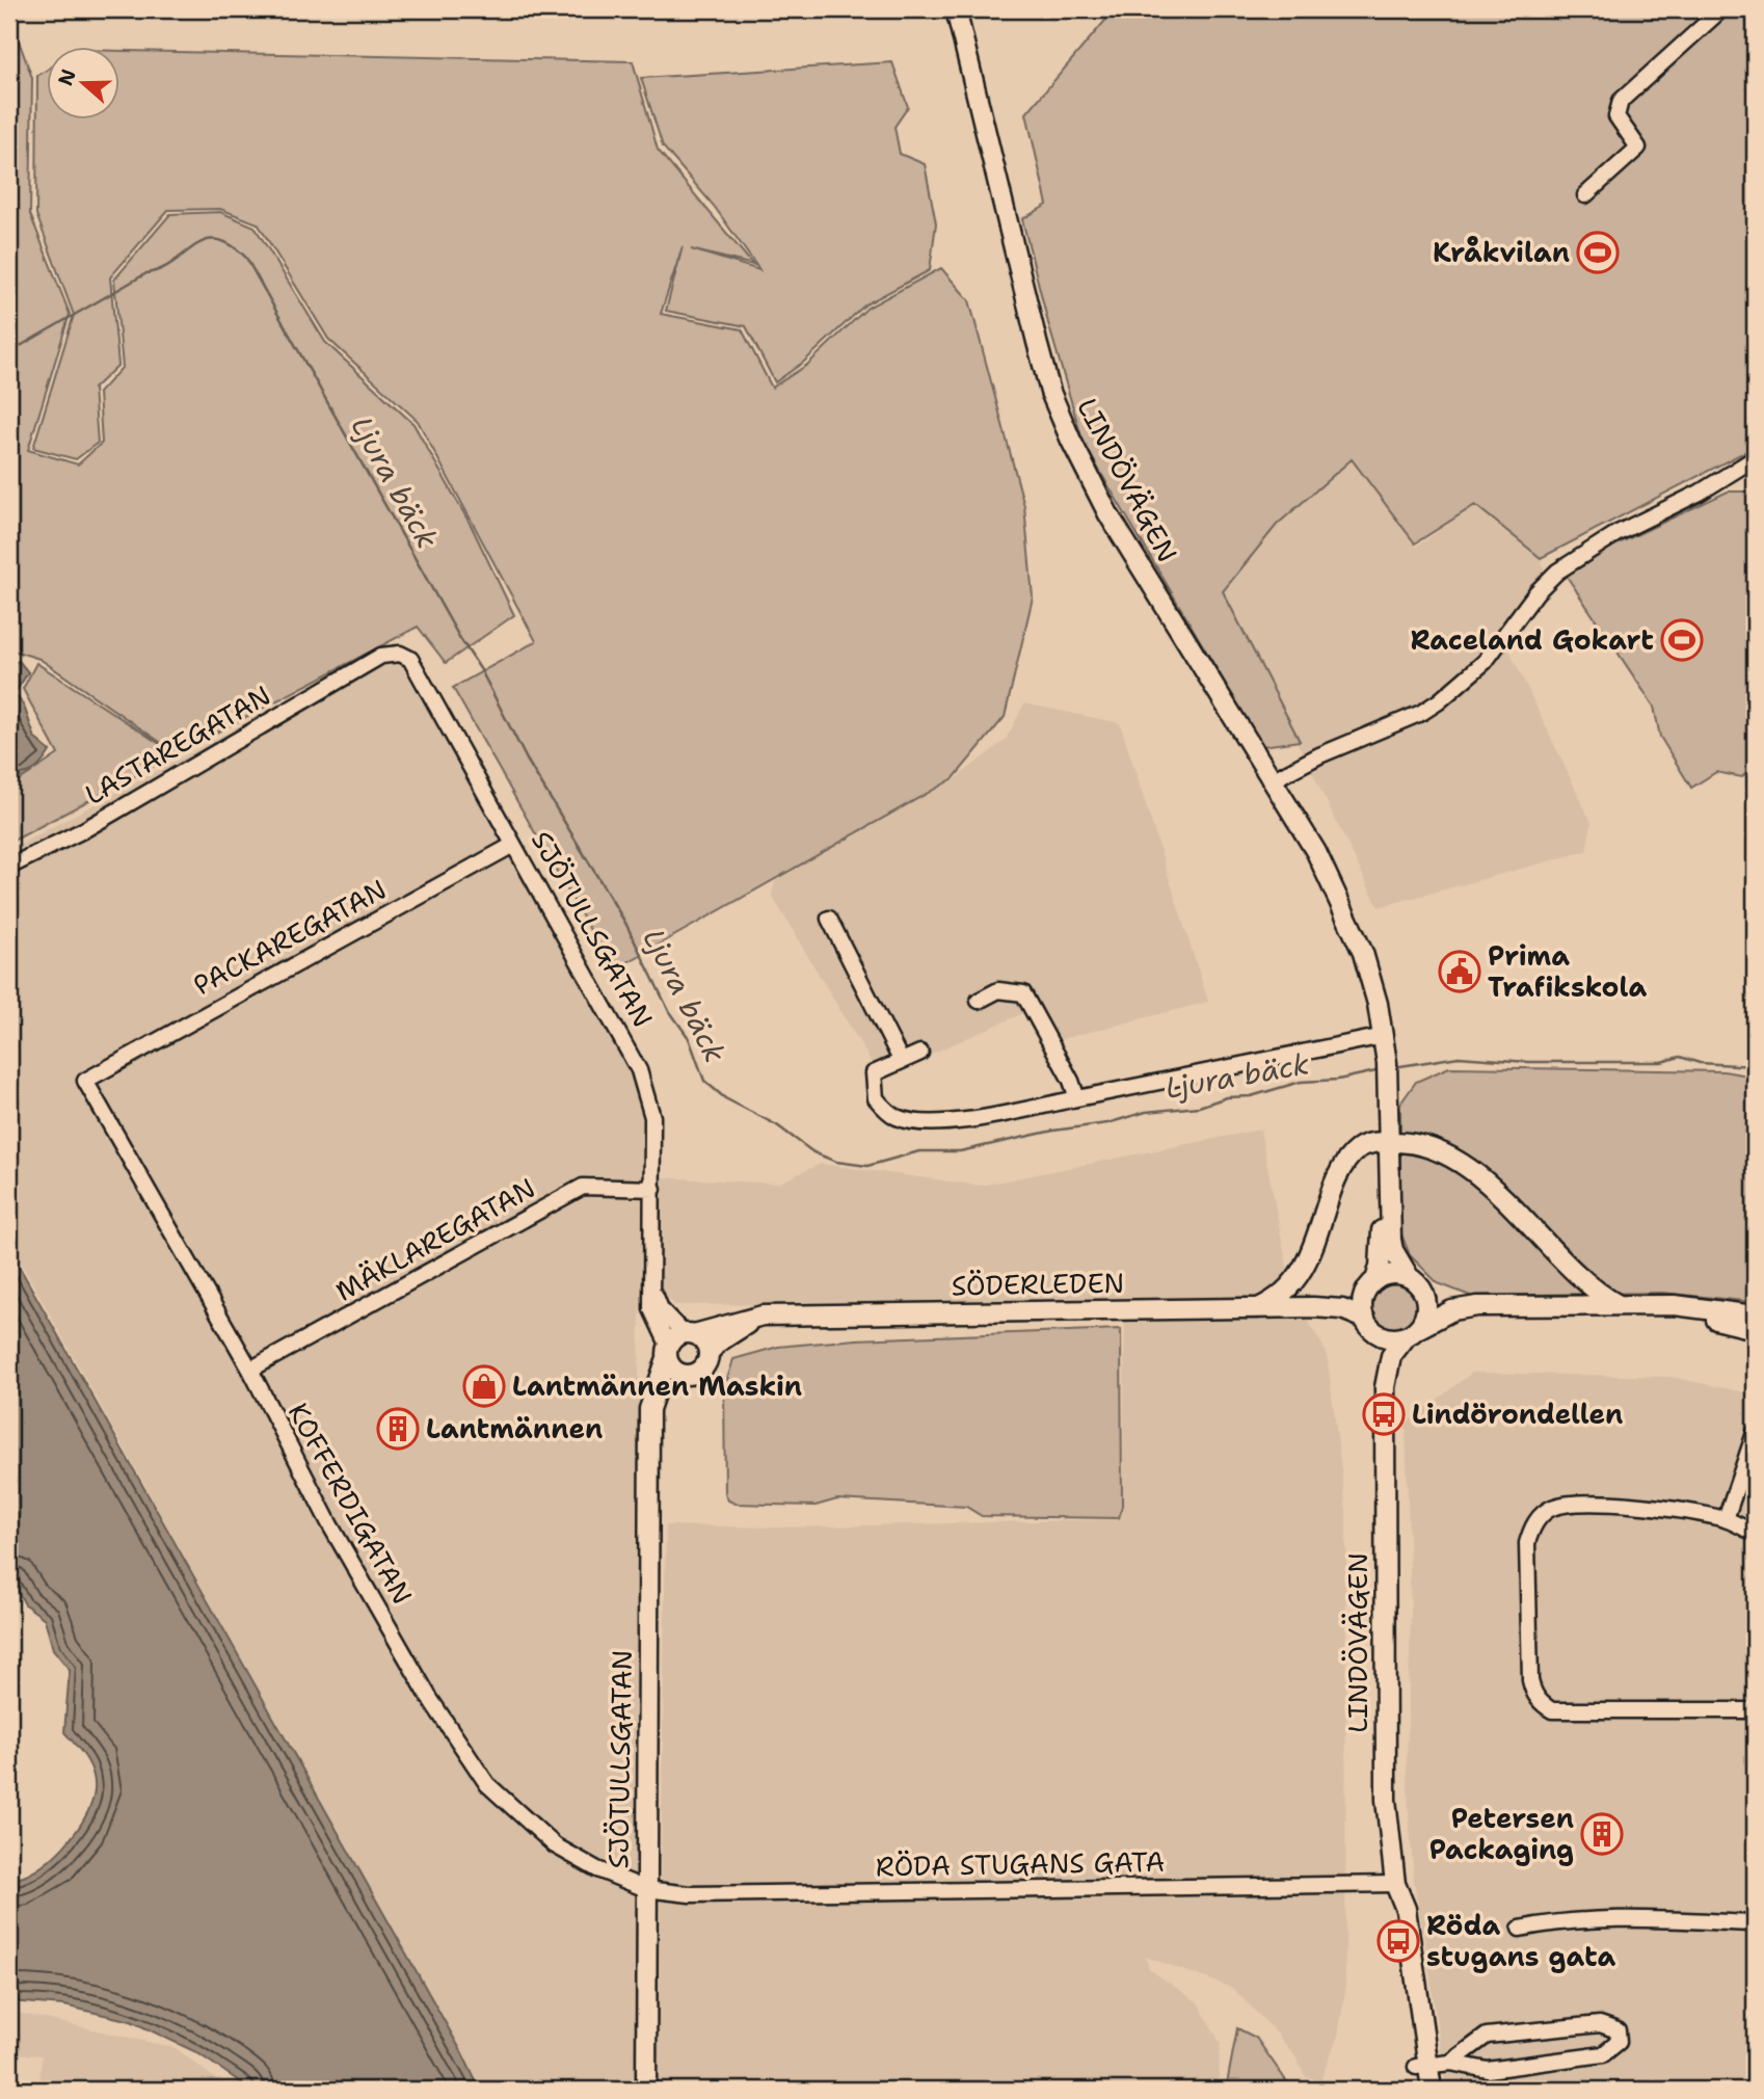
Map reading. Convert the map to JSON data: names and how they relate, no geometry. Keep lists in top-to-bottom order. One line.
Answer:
{"streets":{"main road":["LINDÖVÄGEN","SJÖTULLSGATAN","SÖDERLEDEN"],"street":["LASTAREGATAN","PACKAREGATAN","MÄKLAREGATAN","KOFFERDIGATAN","RÖDA STUGANS GATA"]},"crossings":[["LINDÖVÄGEN","SÖDERLEDEN"],["LINDÖVÄGEN","RÖDA STUGANS GATA"],["LASTAREGATAN","SJÖTULLSGATAN"],["SJÖTULLSGATAN","PACKAREGATAN"],["SJÖTULLSGATAN","MÄKLAREGATAN"],["SJÖTULLSGATAN","SÖDERLEDEN"],["SJÖTULLSGATAN","KOFFERDIGATAN"],["SJÖTULLSGATAN","RÖDA STUGANS GATA"],["PACKAREGATAN","KOFFERDIGATAN"],["MÄKLAREGATAN","KOFFERDIGATAN"],["KOFFERDIGATAN","RÖDA STUGANS GATA"]],"water":["Ljura bäck"],"places":{"sports":["Kråkvilan","Raceland Gokart"],"public building":["Prima Trafikskola"],"shop":["Lantmännen Maskin"],"bus stop":["Lindörondellen","Röda stugans gata"],"building":["Lantmännen","Petersen Packaging"]},"north":"left"}
